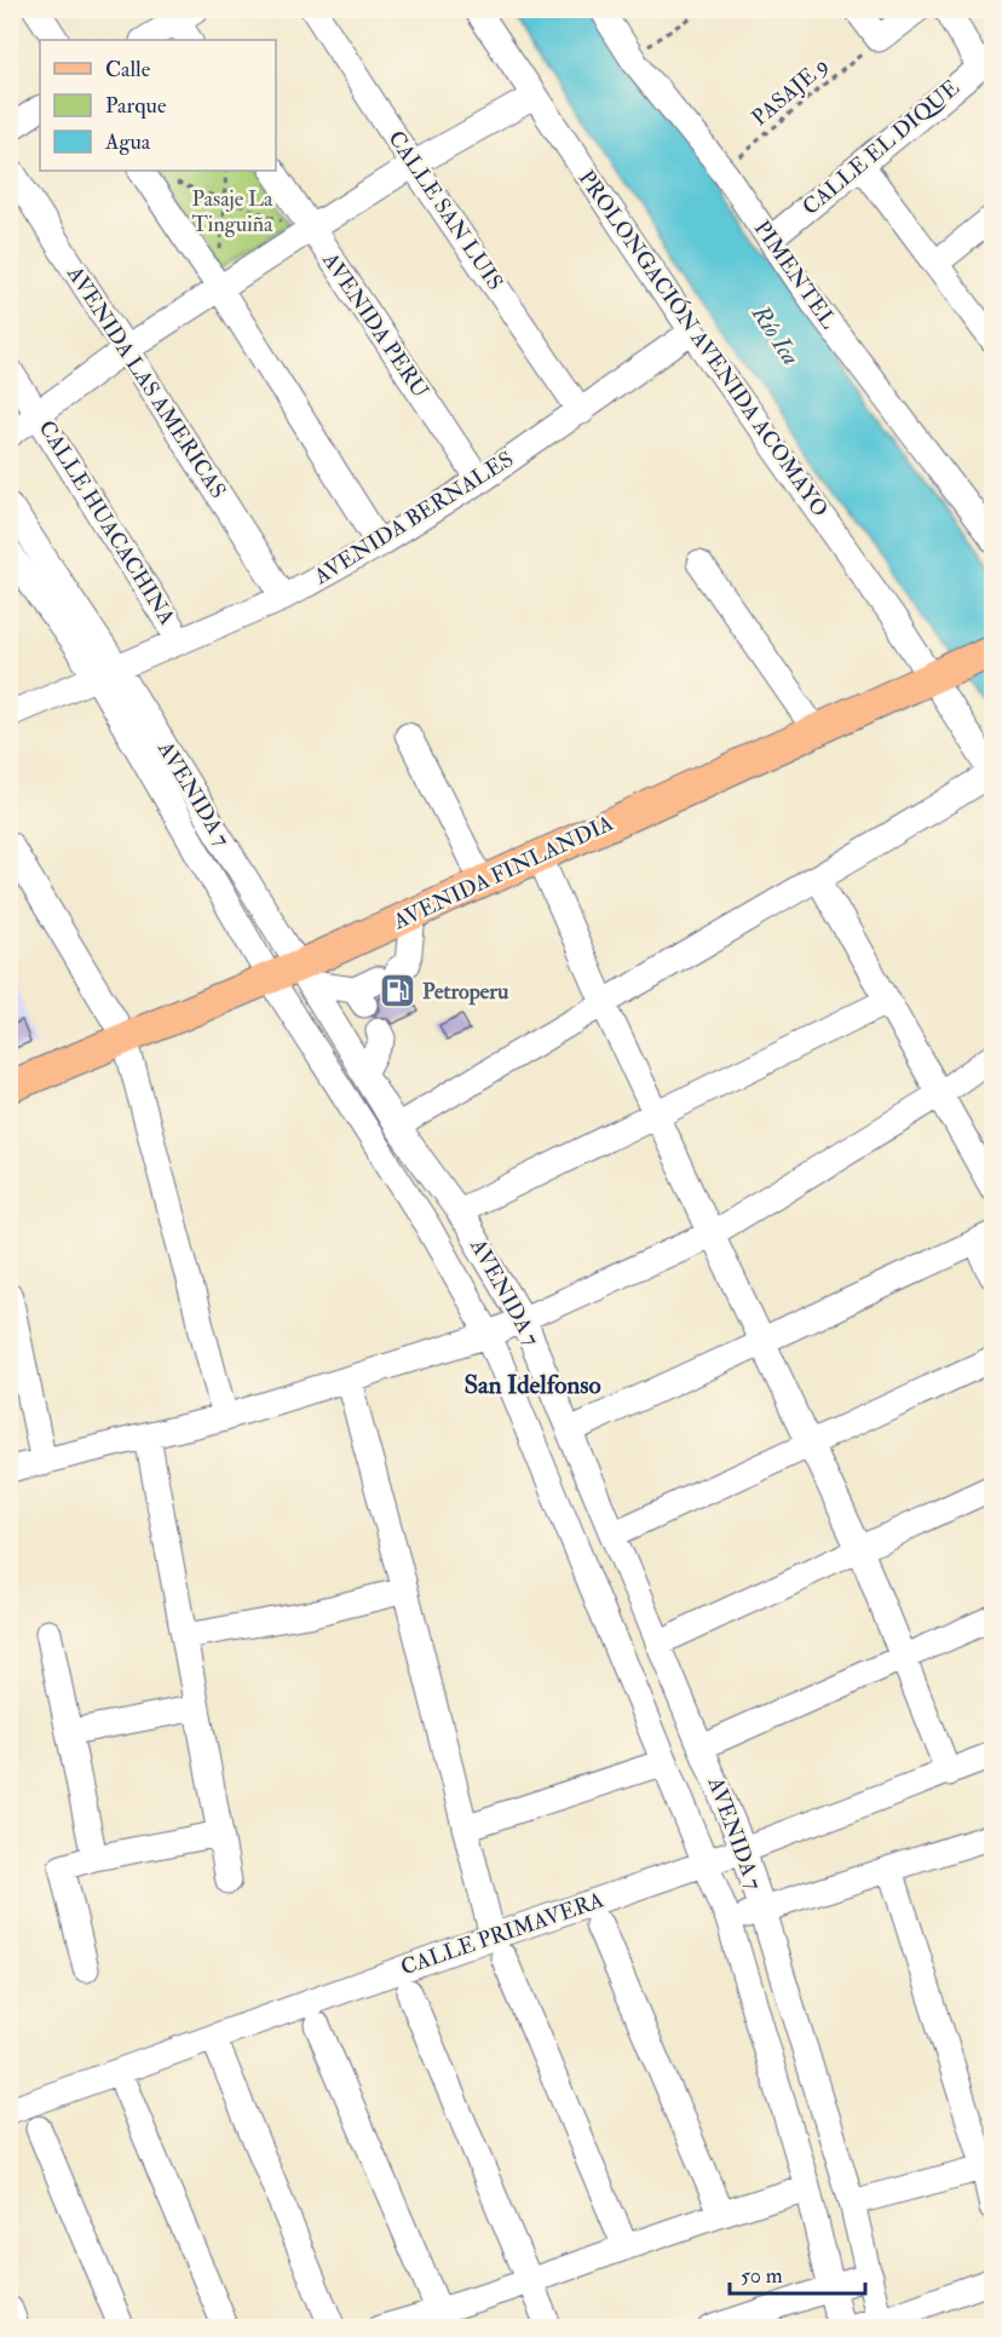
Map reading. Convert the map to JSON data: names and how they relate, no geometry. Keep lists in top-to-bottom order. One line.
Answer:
{"streets":{"main road":["AVENIDA FINLANDIA"],"street":["CALLE EL DIQUE","CALLE SAN LUIS","PIMENTEL","AVENIDA PERU","PROLONGACIÓN AVENIDA ACOMAYO","AVENIDA LAS AMERICAS","AVENIDA BERNALES","CALLE HUACACHINA","AVENIDA 7","CALLE PRIMAVERA"],"path":["PASAJE 9"]},"crossings":[["PASAJE 9","PIMENTEL"],["CALLE EL DIQUE","PIMENTEL"],["CALLE SAN LUIS","AVENIDA BERNALES"],["AVENIDA PERU","AVENIDA BERNALES"],["PROLONGACIÓN AVENIDA ACOMAYO","AVENIDA BERNALES"],["PROLONGACIÓN AVENIDA ACOMAYO","AVENIDA FINLANDIA"],["AVENIDA LAS AMERICAS","AVENIDA BERNALES"],["AVENIDA BERNALES","CALLE HUACACHINA"],["AVENIDA BERNALES","AVENIDA 7"],["AVENIDA 7","AVENIDA FINLANDIA"],["AVENIDA 7","CALLE PRIMAVERA"]],"districts":["San Idelfonso"],"water":["Río Ica"],"parks":["Pasaje La Tinguiña"],"places":{"fuel station":["Petroperu"]},"legend":["Calle","Parque","Agua"],"scale_bar":"50 m"}
